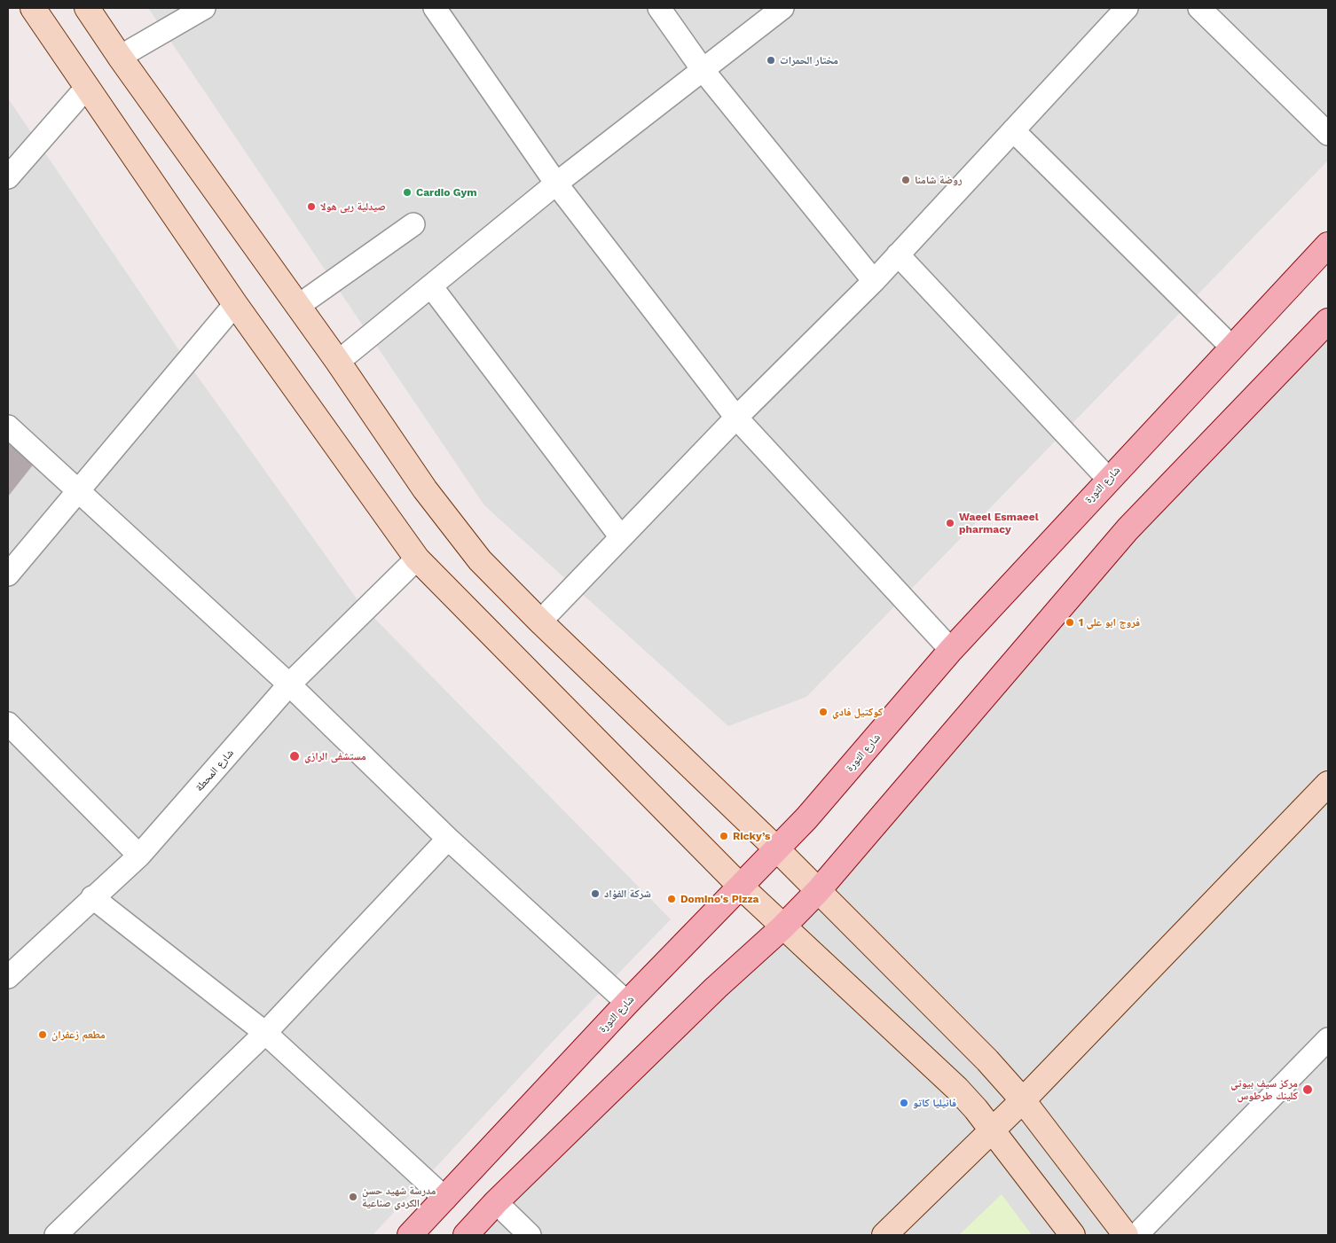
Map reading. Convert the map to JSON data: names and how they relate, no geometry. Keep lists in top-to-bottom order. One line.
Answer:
{"streets":{"main road":["شارع الثورة"],"street":["شارع المحطة"]},"places":["مختار الحمرات","روضة شامنا","Cardio Gym","صيدلية ربى هولا","Waeel Esmaeel pharmacy","فروج ابو علي 1","كوكتيل فادي","مستشفى الرازي","Ricky’s","شركة الفؤاد","Domino's Pizza","مطعم زعفران","مركز سيف بيوتي كلينك طرطوس","فانيليا كاتو","مدرسة شهيد حسن الكردي صناعية"]}
